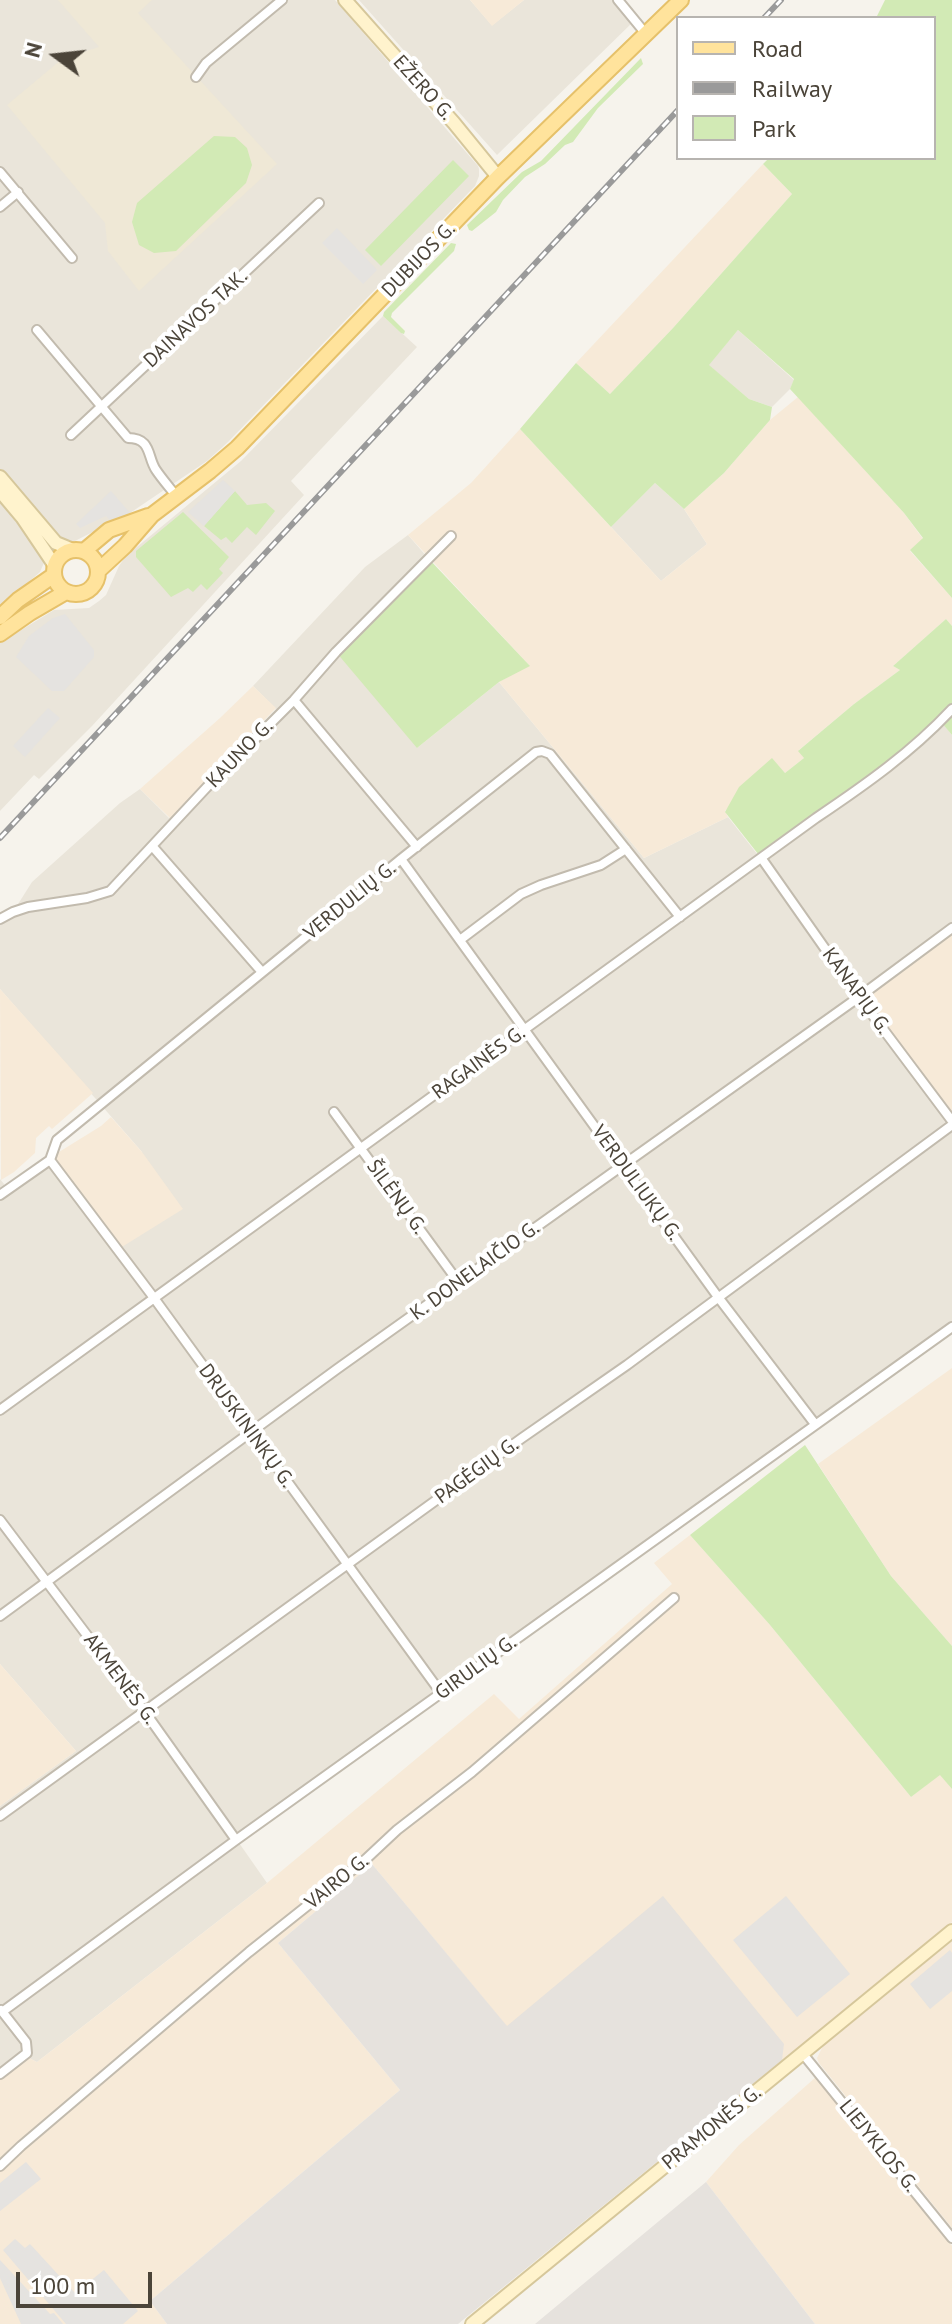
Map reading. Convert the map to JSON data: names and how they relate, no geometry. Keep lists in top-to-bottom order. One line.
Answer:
{"streets":{"main road":["EŽERO G.","DUBIJOS G.","PRAMONĖS G."],"street":["DAINAVOS TAK.","KAUNO G.","VERDULIŲ G.","KANAPIŲ G.","RAGAINĖS G.","VERDULIUKŲ G.","ŠILĖNŲ G.","K. DONELAIČIO G.","DRUSKININKŲ G.","PAGĖGIŲ G.","GIRULIŲ G.","AKMENĖS G.","VAIRO G.","LIEJYKLOS G."]},"crossings":[["EŽERO G.","DUBIJOS G."],["VERDULIŲ G.","RAGAINĖS G."],["VERDULIŲ G.","VERDULIUKŲ G."],["VERDULIŲ G.","DRUSKININKŲ G."],["KANAPIŲ G.","RAGAINĖS G."],["KANAPIŲ G.","K. DONELAIČIO G."],["KANAPIŲ G.","PAGĖGIŲ G."],["RAGAINĖS G.","VERDULIUKŲ G."],["RAGAINĖS G.","ŠILĖNŲ G."],["RAGAINĖS G.","DRUSKININKŲ G."],["VERDULIUKŲ G.","K. DONELAIČIO G."],["VERDULIUKŲ G.","PAGĖGIŲ G."],["VERDULIUKŲ G.","GIRULIŲ G."],["ŠILĖNŲ G.","K. DONELAIČIO G."],["K. DONELAIČIO G.","DRUSKININKŲ G."],["K. DONELAIČIO G.","AKMENĖS G."],["DRUSKININKŲ G.","PAGĖGIŲ G."],["DRUSKININKŲ G.","GIRULIŲ G."],["PAGĖGIŲ G.","AKMENĖS G."],["GIRULIŲ G.","AKMENĖS G."],["PRAMONĖS G.","LIEJYKLOS G."]],"legend":["Road","Railway","Park"],"scale_bar":"100 m","north":"left"}
